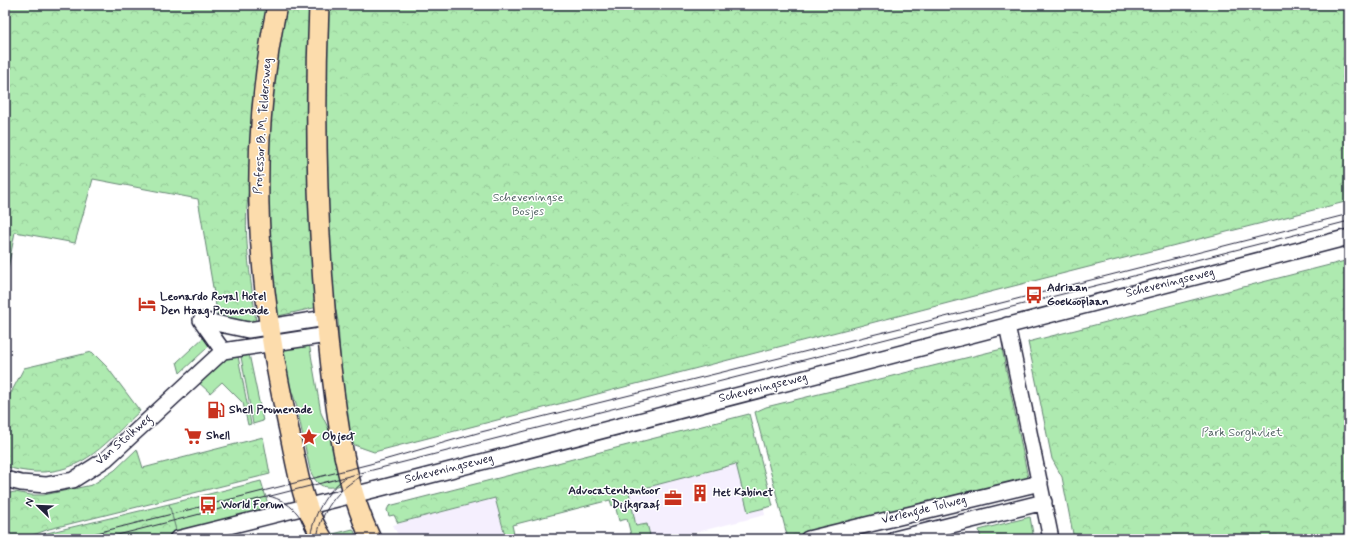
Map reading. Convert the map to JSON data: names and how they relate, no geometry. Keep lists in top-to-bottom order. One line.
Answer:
{"streets":{"main road":["Professor B. M. Teldersweg"],"street":["Scheveningseweg","Van Stolkweg","Verlengde Tolweg"]},"crossings":[["Professor B. M. Teldersweg","Scheveningseweg"]],"parks":["Scheveningse Bosjes","Park Sorghvliet"],"places":{"bus stop":["Adriaan Goekooplaan","World Forum"],"hotel":["Leonardo Royal Hotel Den Haag Promenade"],"fuel station":["Shell Promenade"],"supermarket":["Shell"],"place":["Object"],"building":["Het Kabinet"],"office":["Advocatenkantoor Dijkgraaf"]},"north":"top left"}
